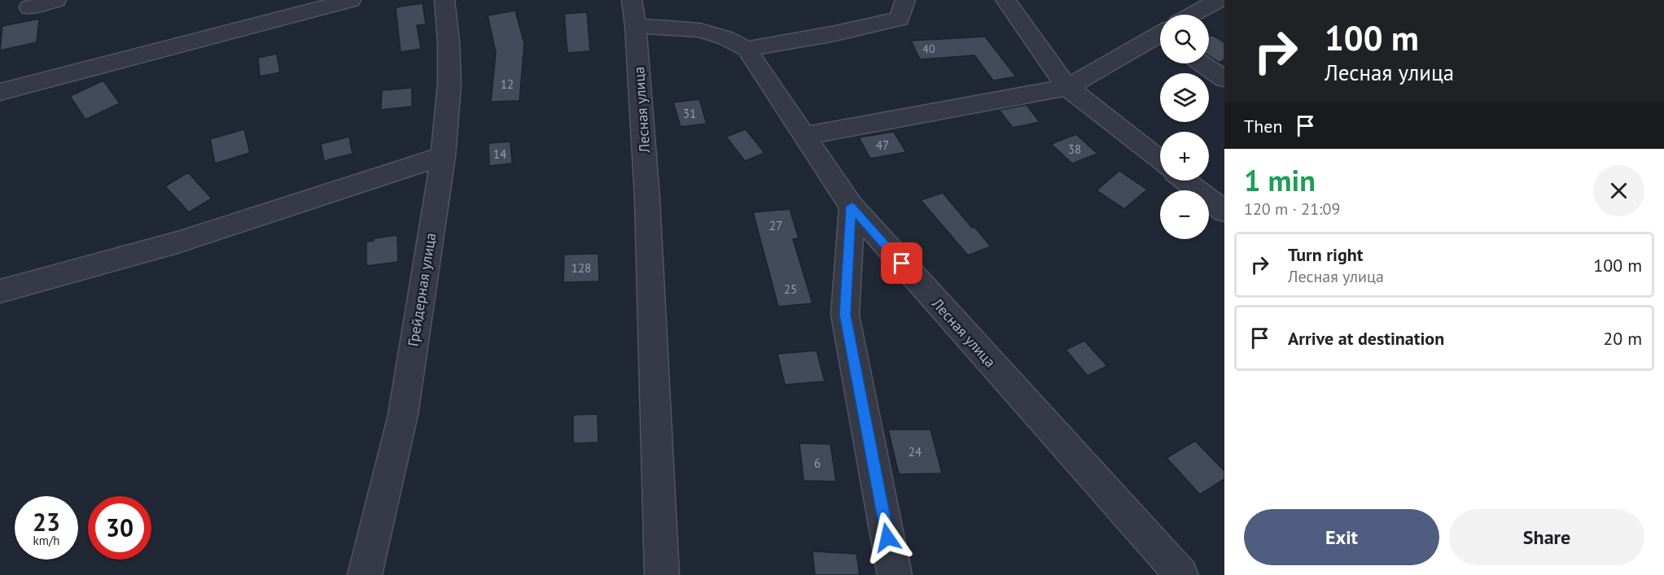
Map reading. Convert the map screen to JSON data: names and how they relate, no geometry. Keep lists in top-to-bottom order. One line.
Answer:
{"streets":{"street":["Лесная улица","Грейдерная улица"]},"house_numbers":["40","12","31","47","38","14","27","128","25","24","6"],"page":{"turn":["100 m","Лесная улица"],"map_buttons":["+","−"],"then":"Then","heading":["1 min","120 m · 21:09"],"list":[{"name":"Turn right","note":"Лесная улица","value":"100 m"},{"name":"Arrive at destination","value":"20 m"}],"speed":"23 km/h","limit":"30","buttons":["Exit","Share"]}}
